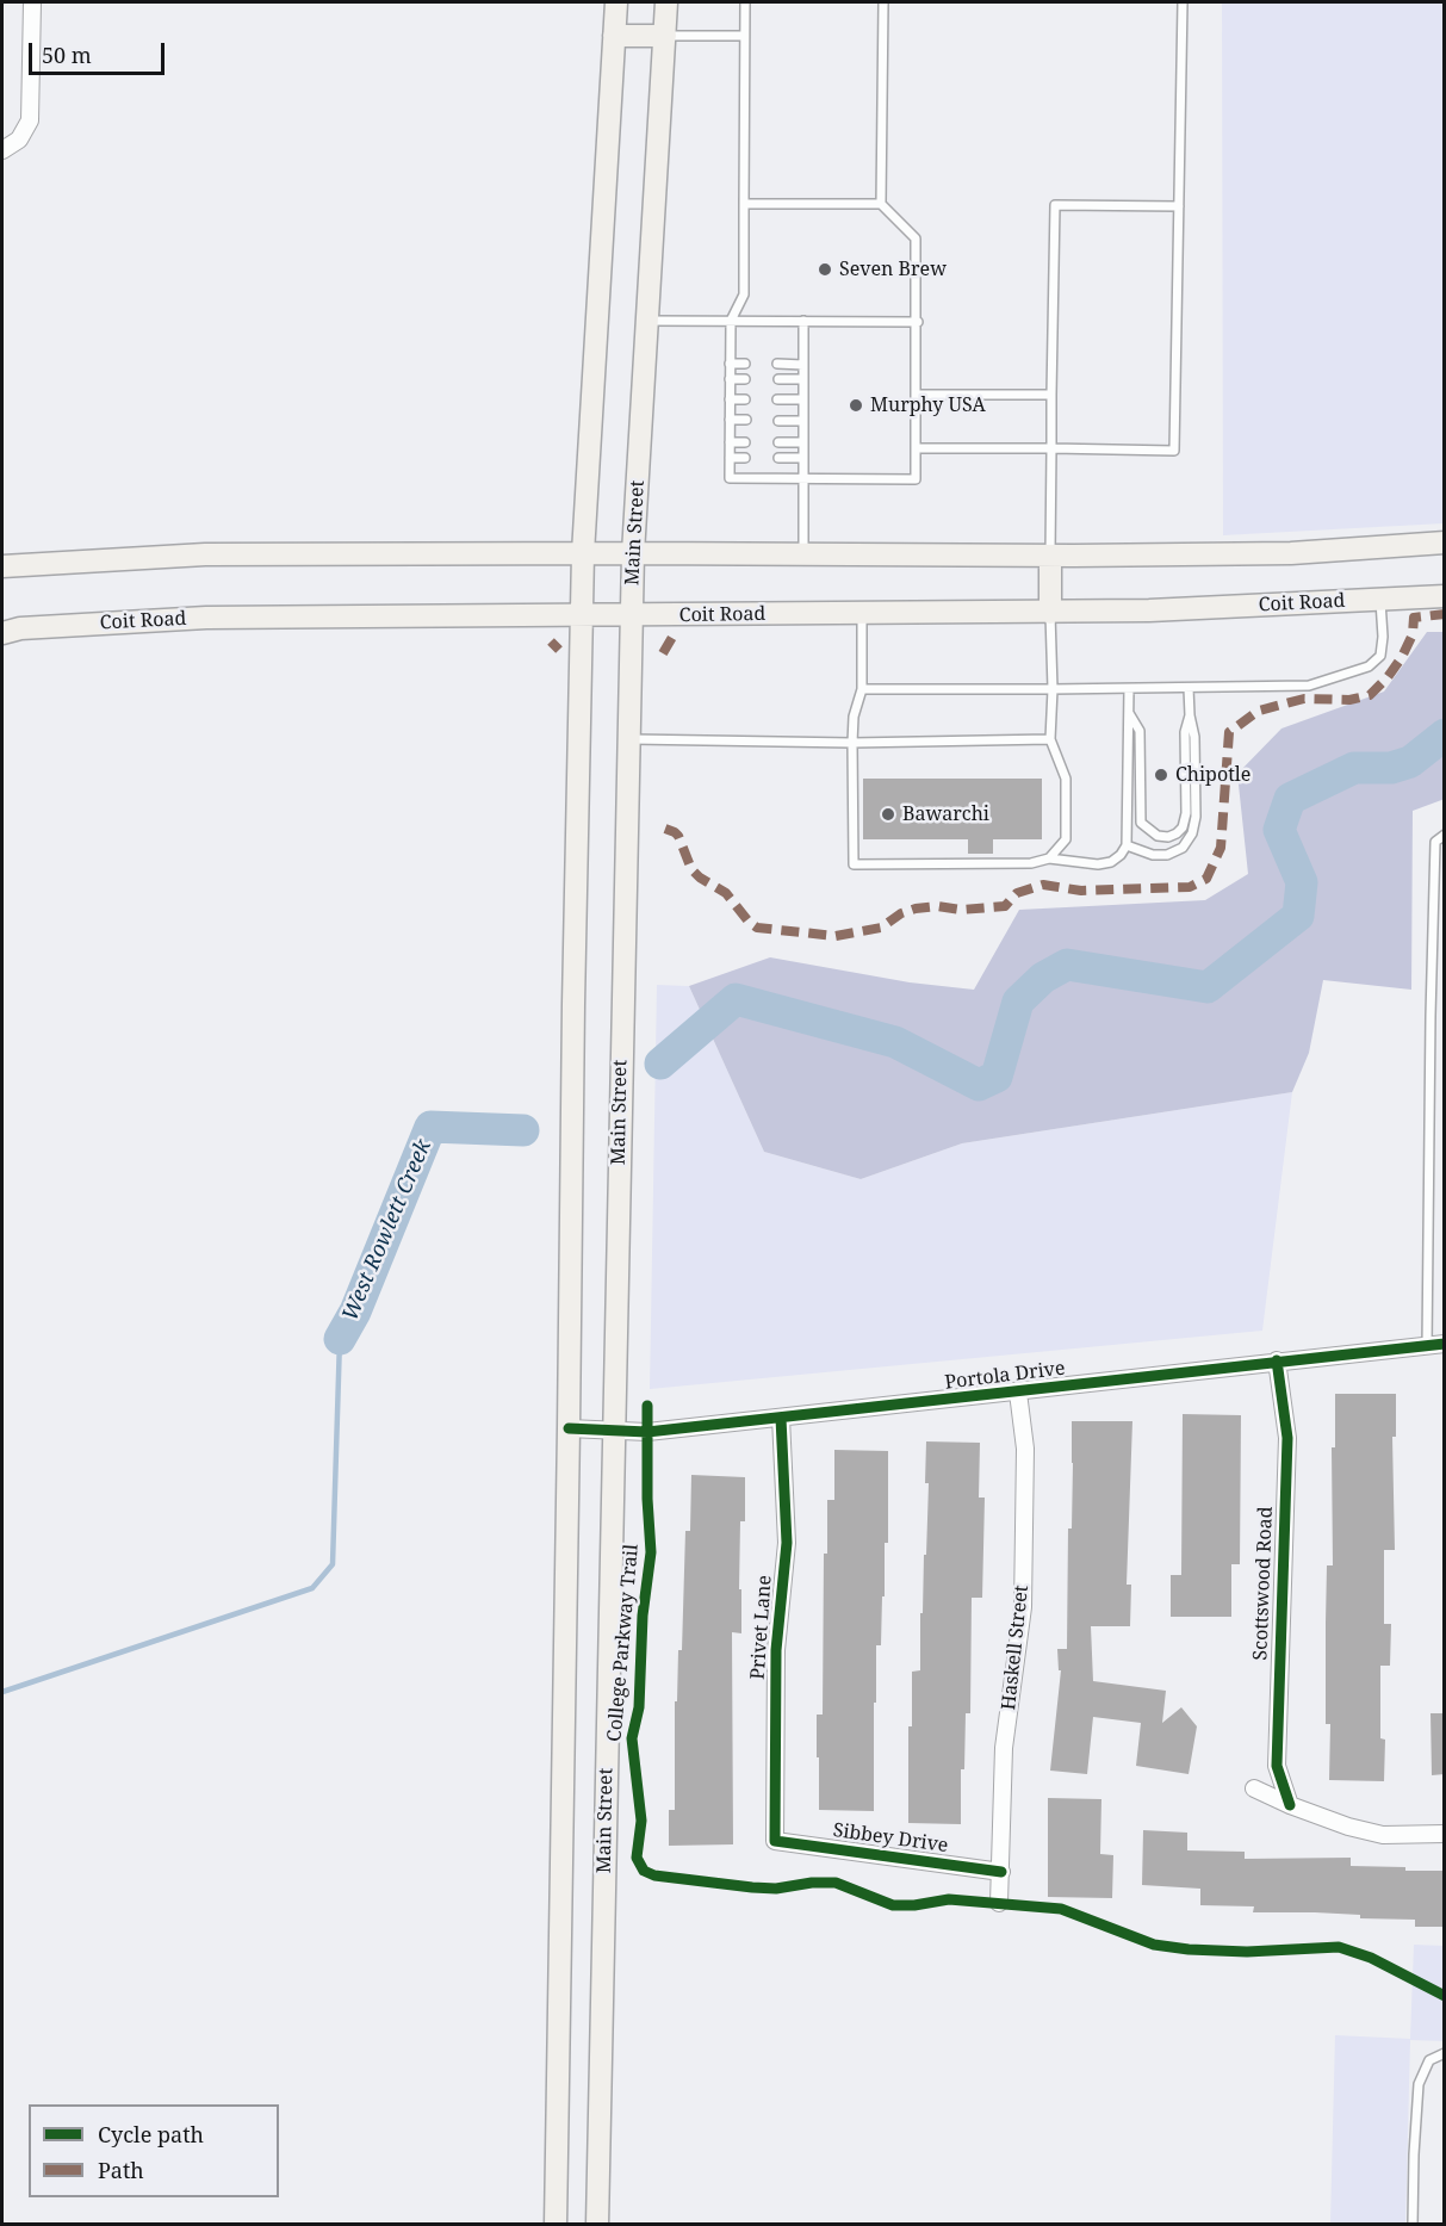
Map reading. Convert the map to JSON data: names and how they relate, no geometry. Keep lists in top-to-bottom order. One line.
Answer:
{"streets":{"main road":["Main Street","Coit Road"],"street":["Portola Drive","Scottswood Road","Privet Lane","Haskell Street","Sibbey Drive"],"cycle path":["College Parkway Trail"]},"crossings":[["Main Street","Coit Road"],["Main Street","Portola Drive"],["Portola Drive","Scottswood Road"],["Portola Drive","Privet Lane"],["Portola Drive","Haskell Street"],["Privet Lane","Sibbey Drive"],["Haskell Street","Sibbey Drive"]],"water":["West Rowlett Creek"],"places":["Seven Brew","Murphy USA","Chipotle","Bawarchi"],"legend":["Cycle path","Path"],"scale_bar":"50 m"}
